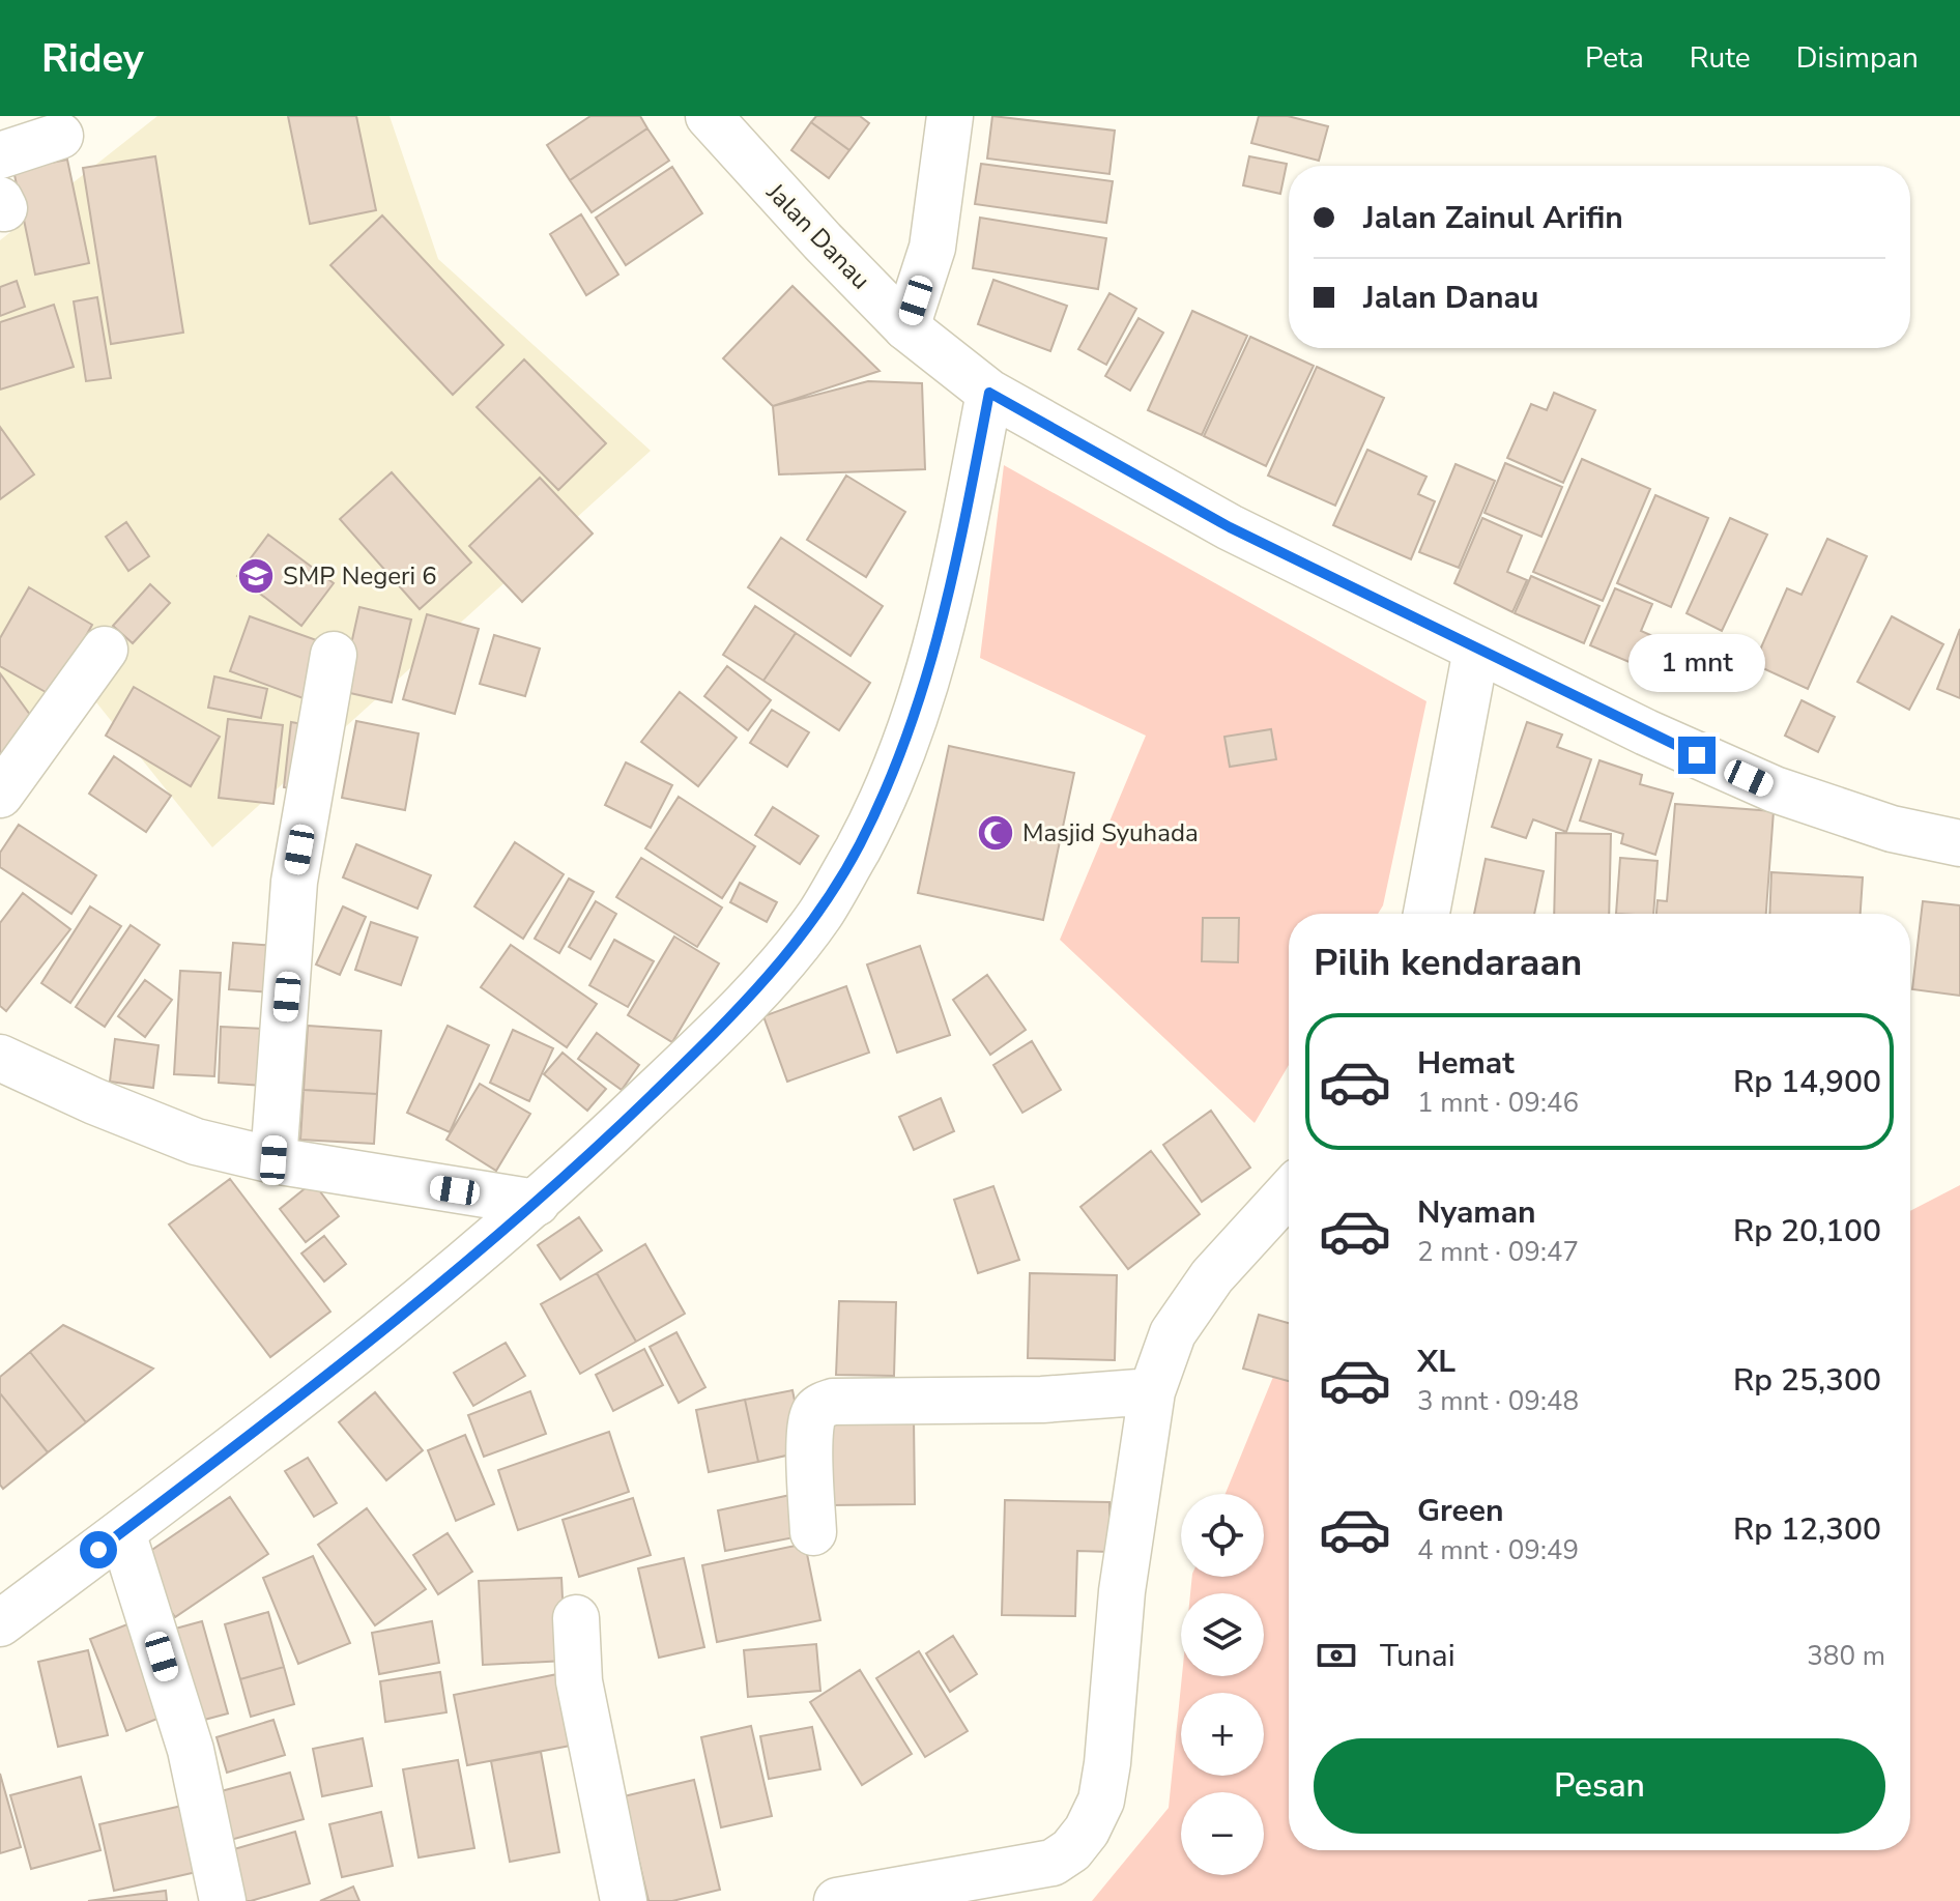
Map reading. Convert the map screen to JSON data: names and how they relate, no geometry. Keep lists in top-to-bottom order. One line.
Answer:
{"streets":{"street":["Jalan Danau"]},"places":{"school or university":["SMP Negeri 6"],"mosque":["Masjid Syuhada"]},"page":{"header":"Ridey","nav":["Peta","Rute","Disimpan"],"banner":["Jalan Zainul Arifin","Jalan Danau"],"bubble":"1 mnt","heading":"Pilih kendaraan","list":[{"name":"Hemat","note":"1 mnt · 09:46","value":"Rp 14,900"},{"name":"Nyaman","note":"2 mnt · 09:47","value":"Rp 20,100"},{"name":"XL","note":"3 mnt · 09:48","value":"Rp 25,300"},{"name":"Green","note":"4 mnt · 09:49","value":"Rp 12,300"}],"map_buttons":["+","−"],"pay":["Tunai","380 m"],"buttons":"Pesan"}}
